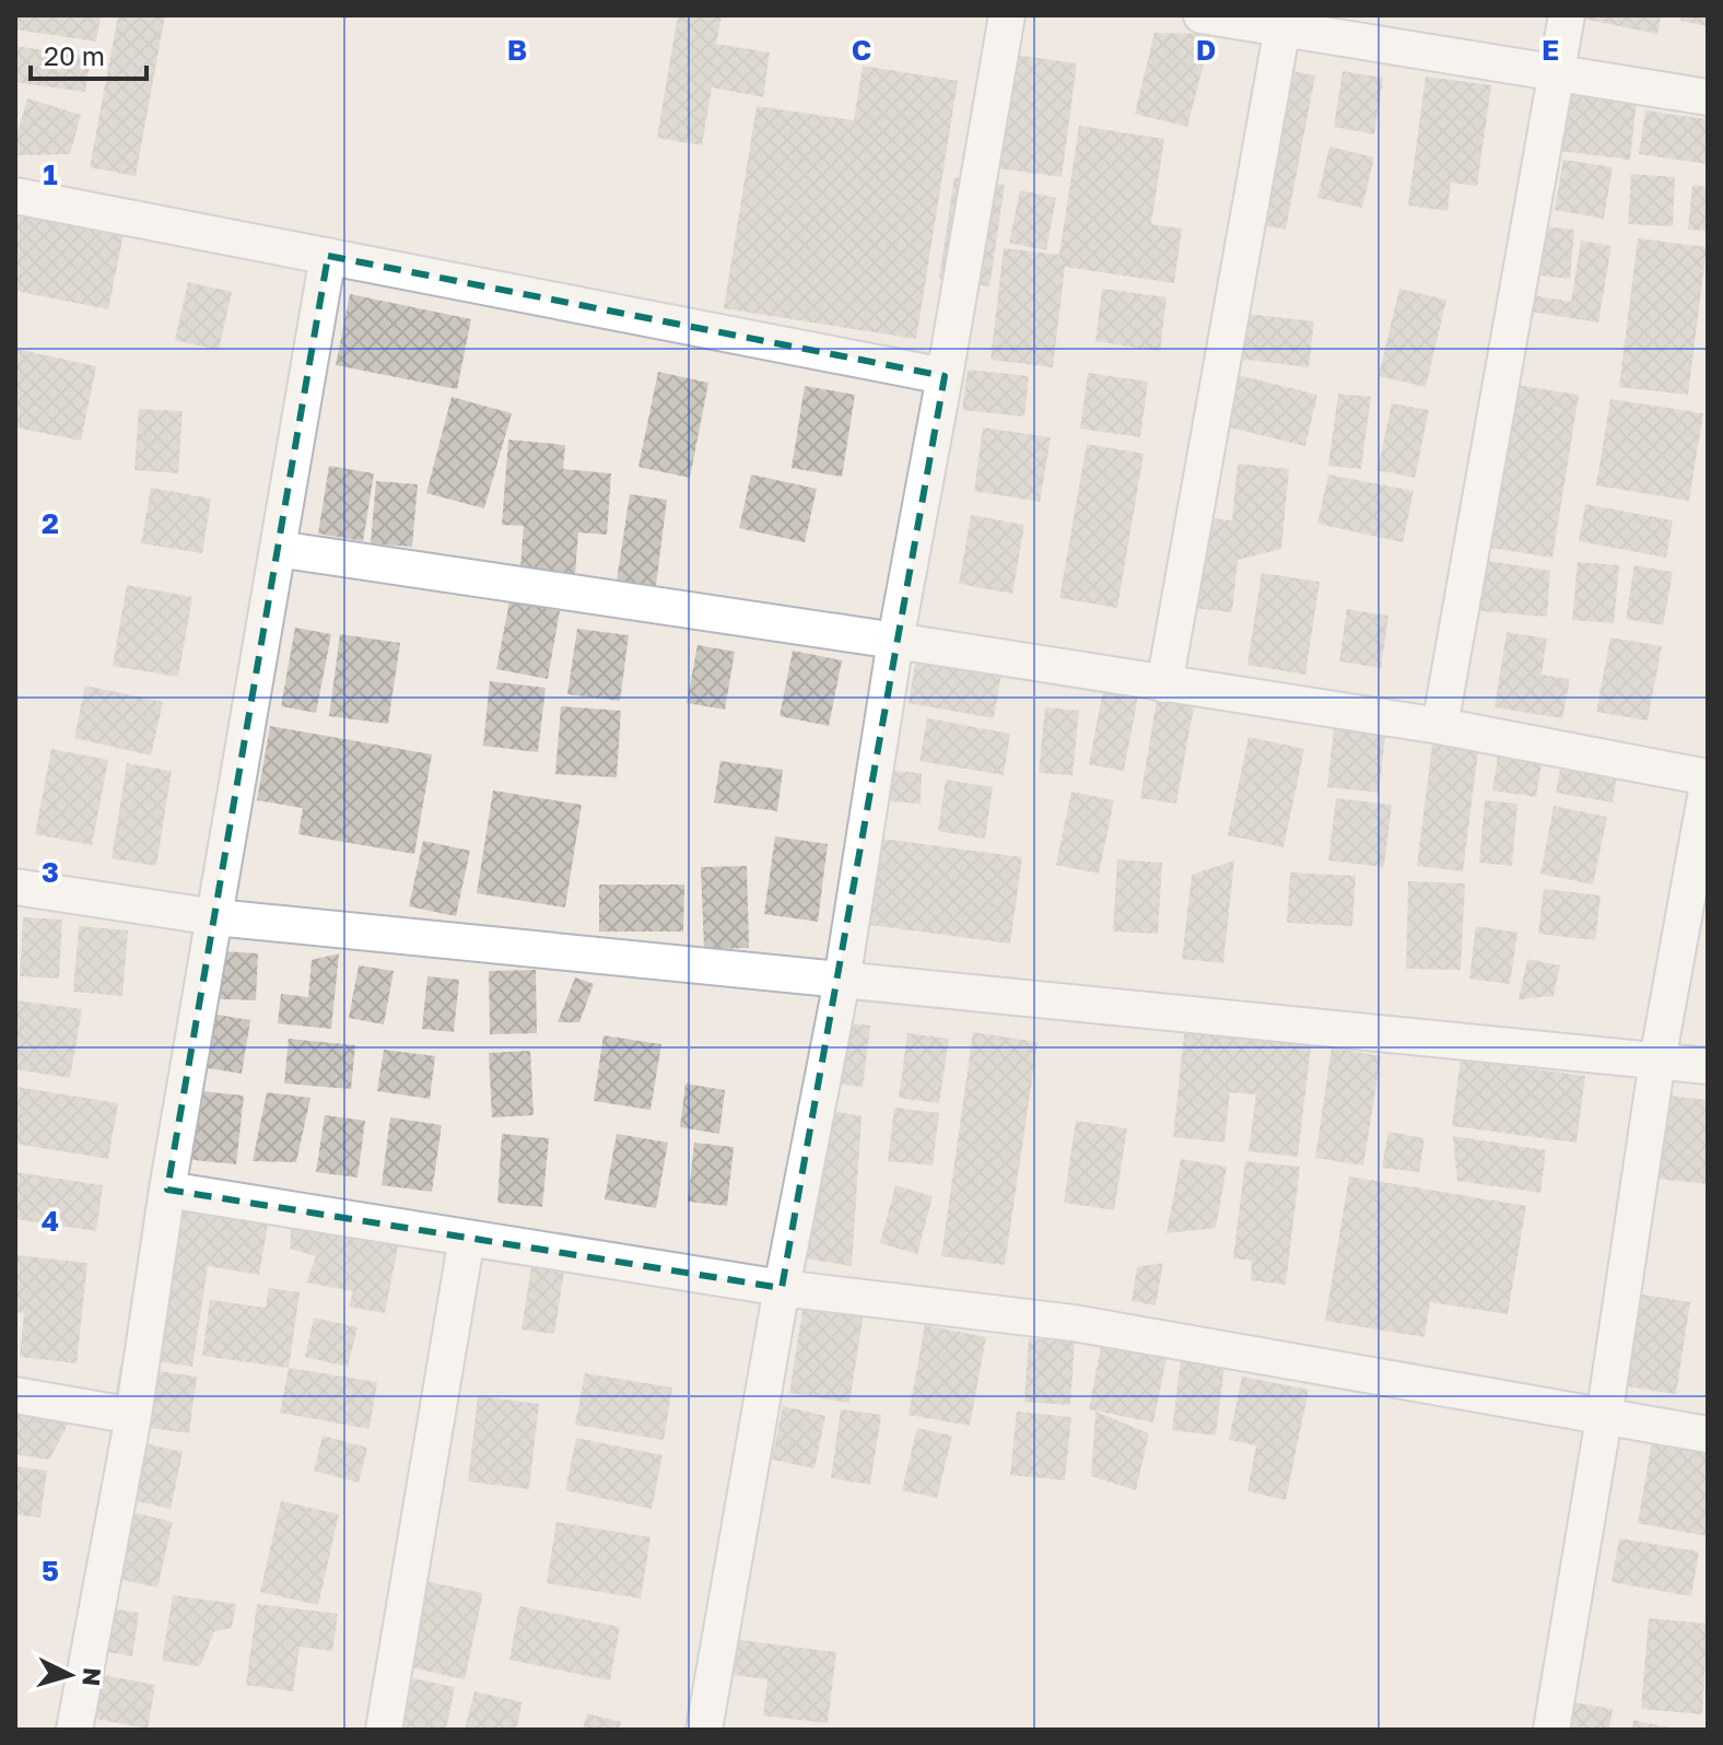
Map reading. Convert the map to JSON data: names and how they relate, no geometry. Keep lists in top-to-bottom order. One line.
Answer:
{"scale_bar":"20 m","north":"right","grid":{"columns":["B","C","D","E"],"rows":["1","2","3","4","5"]}}
